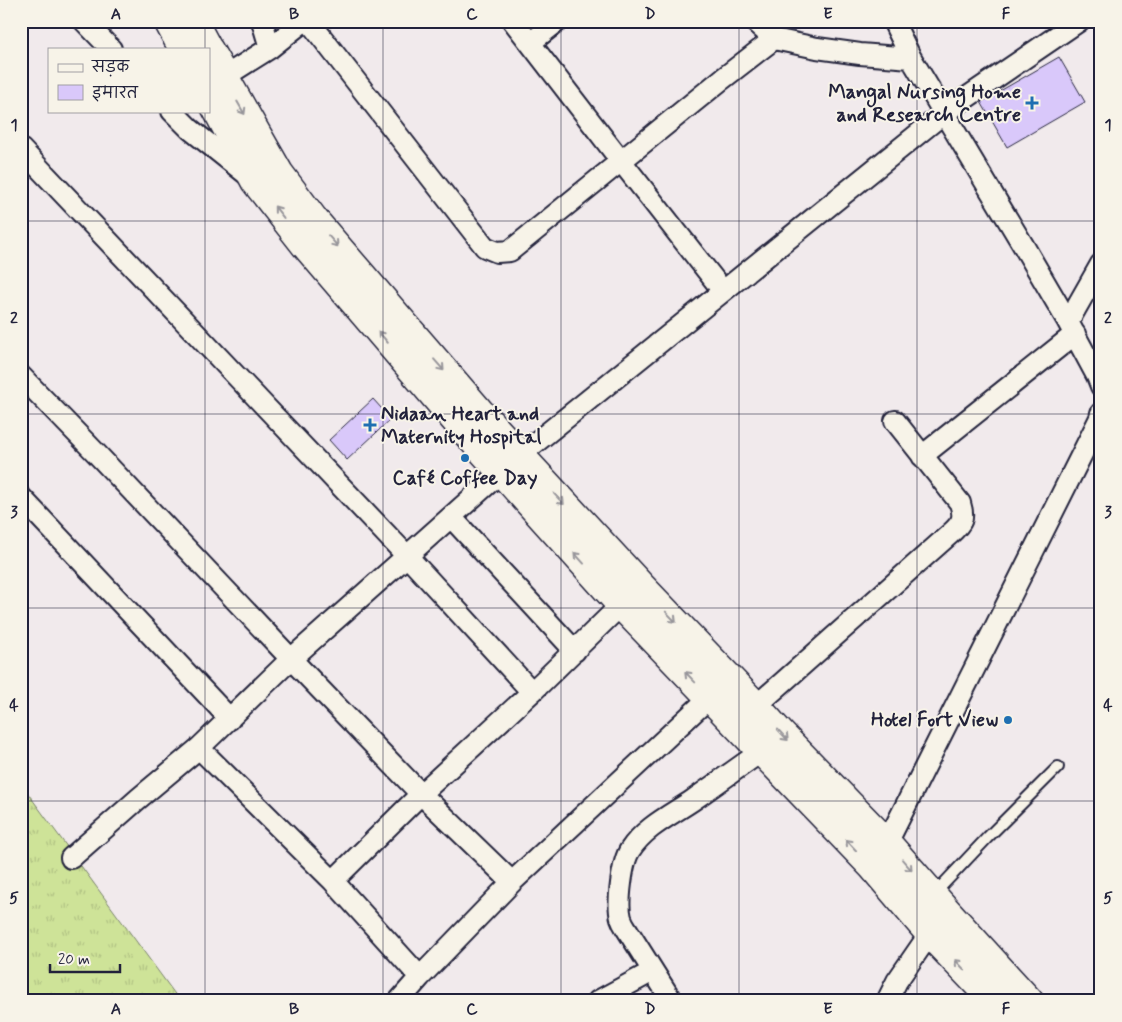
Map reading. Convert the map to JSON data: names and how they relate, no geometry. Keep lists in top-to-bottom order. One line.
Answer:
{"places":{"health":["Mangal Nursing Home and Research Centre","Nidaan Heart and Maternity Hospital"],"other":["Café Coffee Day","Hotel Fort View"]},"legend":["सड़क","इमारत"],"scale_bar":"20 m","grid":{"columns":["A","B","C","D","E","F"],"rows":["1","2","3","4","5"]}}
